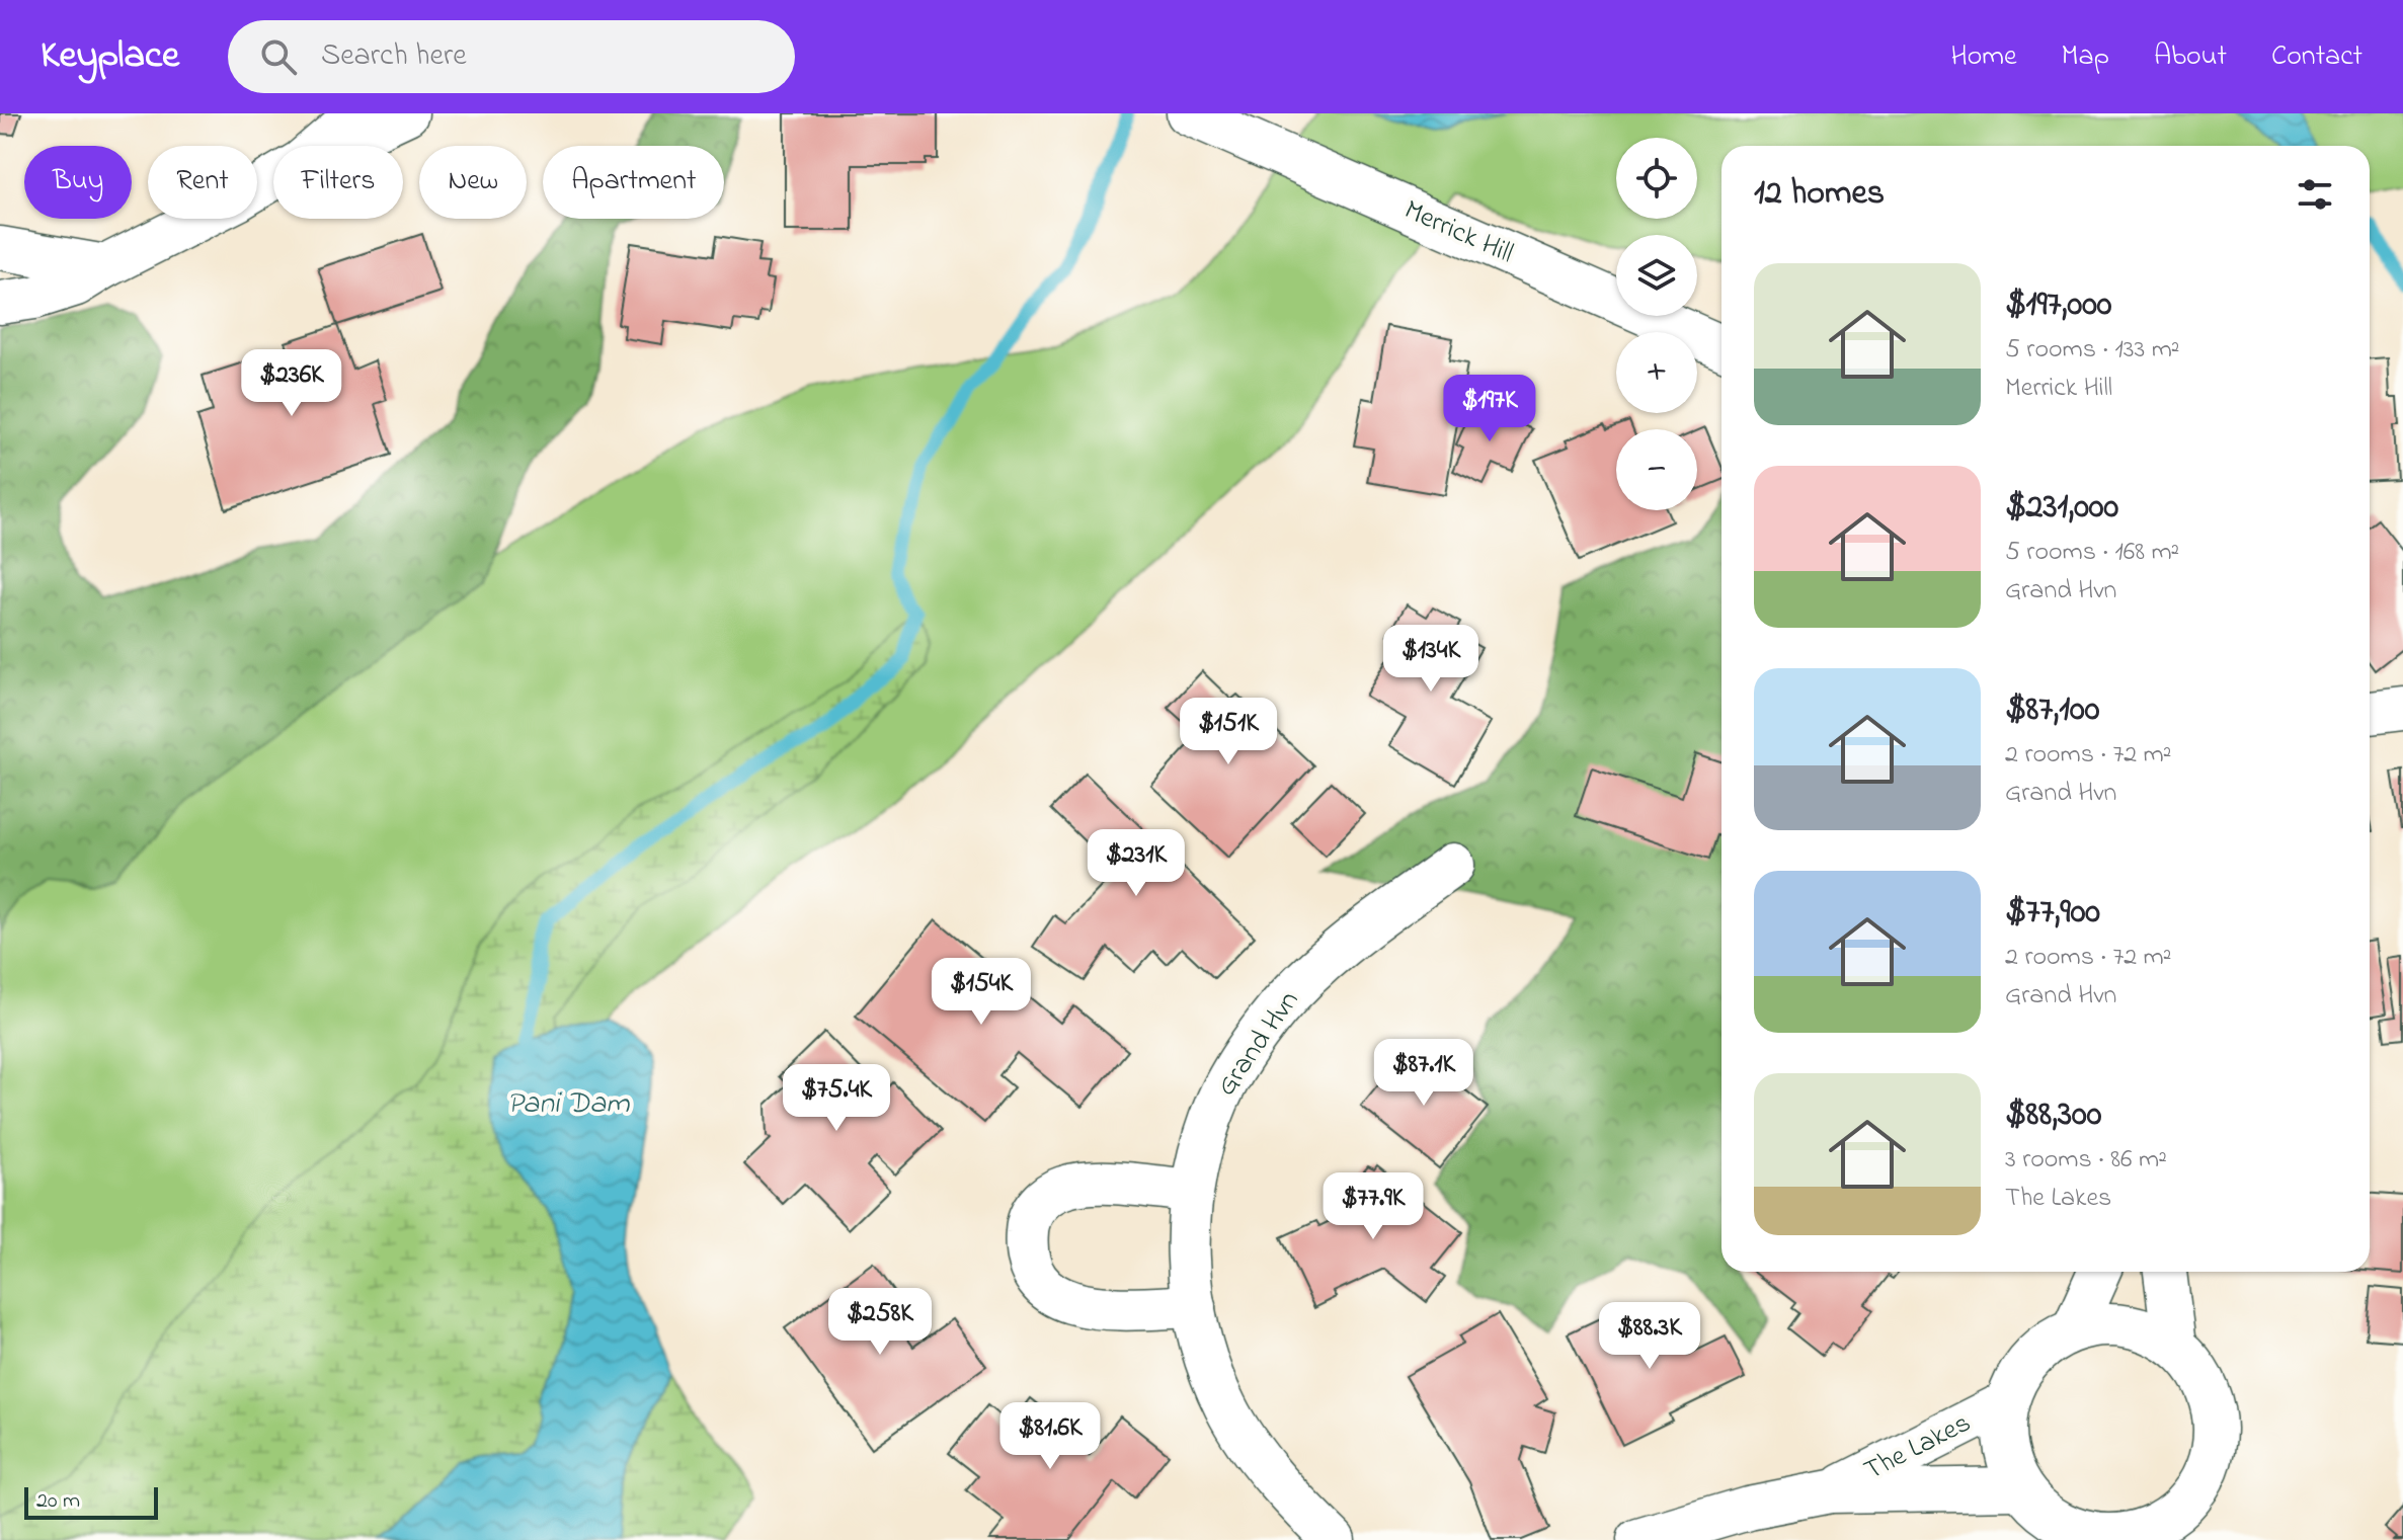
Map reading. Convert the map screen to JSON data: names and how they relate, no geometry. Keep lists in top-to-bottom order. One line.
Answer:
{"streets":{"street":["Merrick Hill","Grand Hvn","The Lakes"]},"water":["Pani Dam"],"scale_bar":"20 m","page":{"header":"Keyplace","search":"Search here","nav":["Home","Map","About","Contact"],"map_buttons":["+","−"],"chip":["Buy","Rent","Filters","New","Apartment"],"heading":"12 homes","list":[{"name":"$197,000","note":"5 rooms · 133 m² · Merrick Hill"},{"name":"$231,000","note":"5 rooms · 168 m² · Grand Hvn"},{"name":"$87,100","note":"2 rooms · 72 m² · Grand Hvn"},{"name":"$77,900","note":"2 rooms · 72 m² · Grand Hvn"},{"name":"$88,300","note":"3 rooms · 86 m² · The Lakes"}],"price":["$236K","$197K","$134K","$151K","$231K","$154K","$87.1K","$75.4K","$77.9K","$258K","$88.3K","$81.6K"],"scale":"20 m"}}
